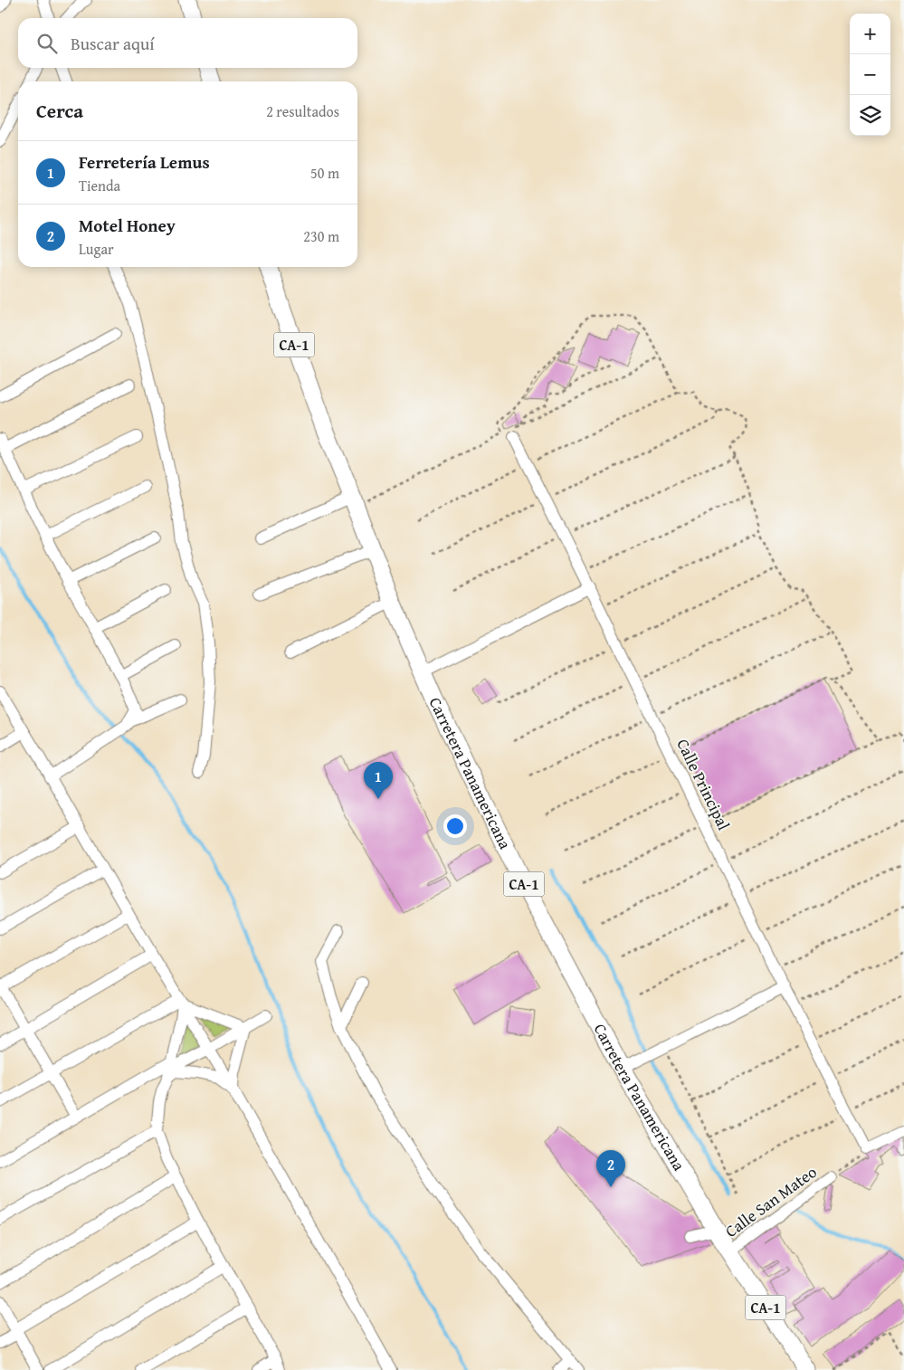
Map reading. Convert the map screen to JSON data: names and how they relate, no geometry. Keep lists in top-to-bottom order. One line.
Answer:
{"streets":{"highway":["CA-1","Carretera Panamericana"],"street":["Calle Principal","Calle San Mateo"]},"crossings":[["Carretera Panamericana","Calle San Mateo"]],"page":{"map_buttons":["+","−"],"search":"Buscar aquí","heading":["Cerca","2 resultados"],"list":[{"mark":"1","name":"Ferretería Lemus","note":"Tienda","value":"50 m"},{"mark":"2","name":"Motel Honey","note":"Lugar","value":"230 m"}],"pins":["1","2"]}}
